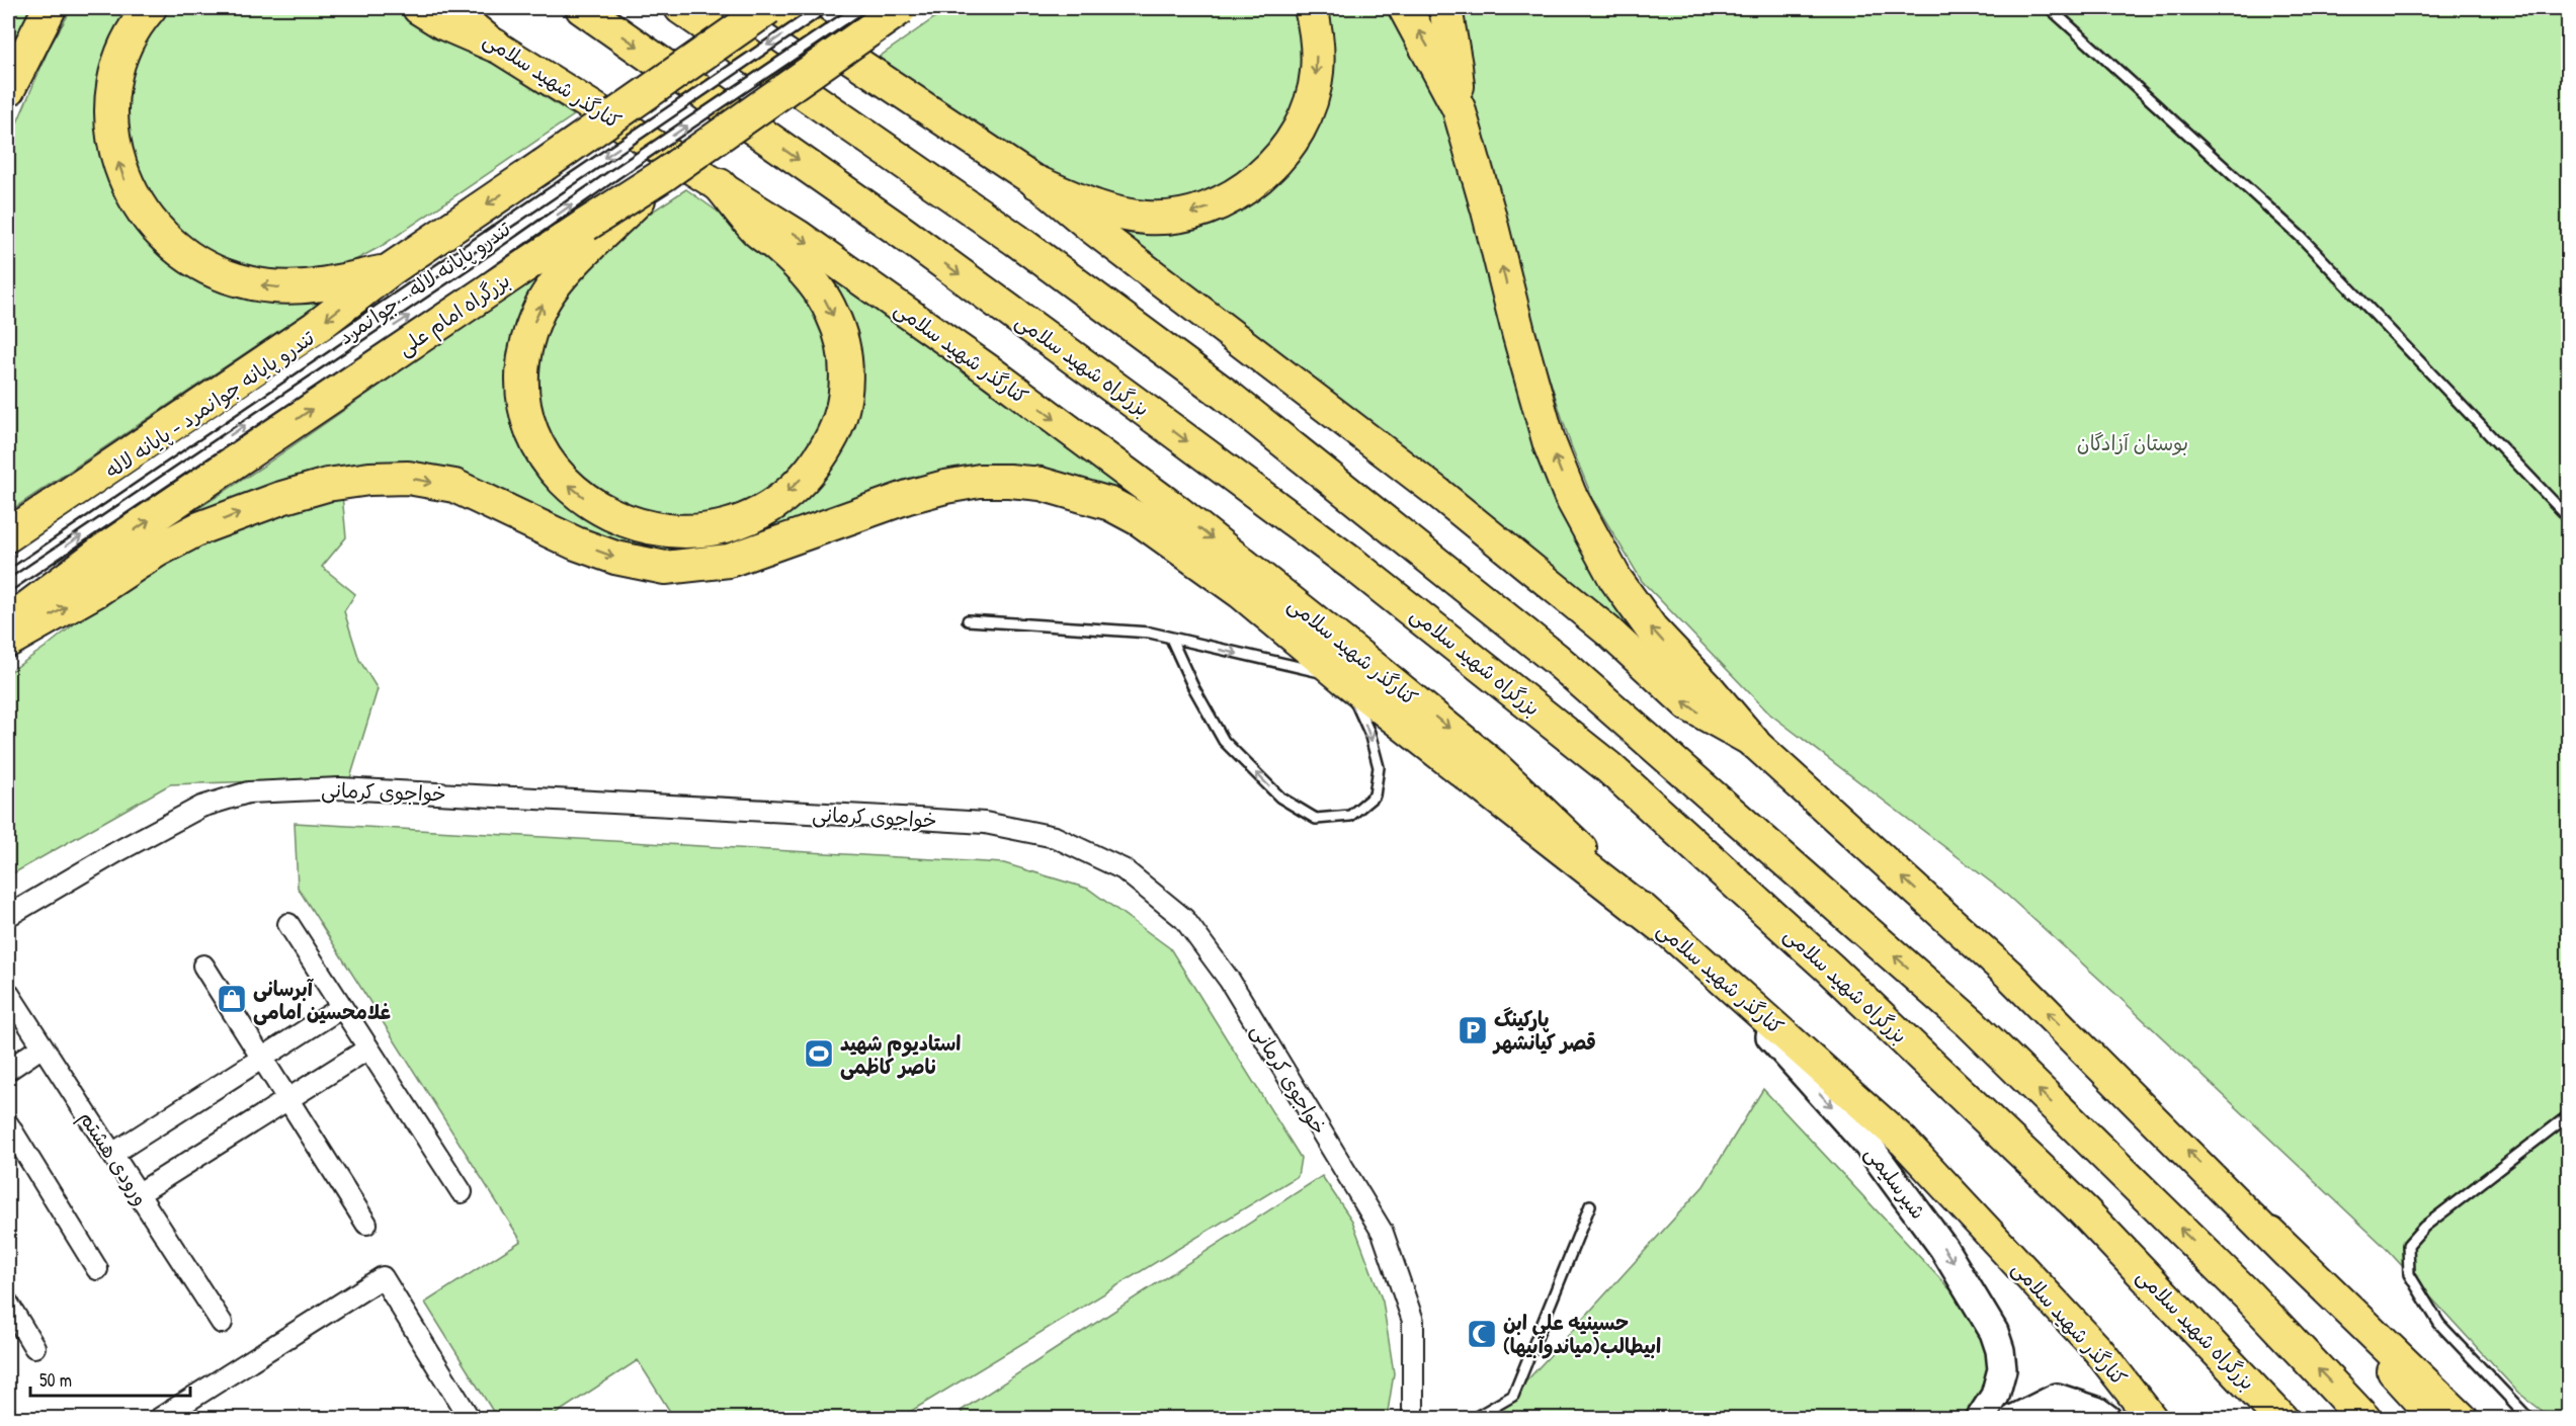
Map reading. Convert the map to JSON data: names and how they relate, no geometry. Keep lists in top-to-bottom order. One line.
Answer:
{"streets":{"highway":["بزرگراه امام علی","بزرگراه شهید سلامی"],"main road":["کنارگذر شهید سلامی","شیرسلیمی"],"street":["خواجوی کرمانی","ورودی هشتم"],"lane":["تندرو پایانه لاله - جوانمرد","تندرو پایانه جوانمرد - پایانه لاله"]},"crossings":[["کنارگذر شهید سلامی","شیرسلیمی"]],"one_way":["تندرو پایانه لاله - جوانمرد","تندرو پایانه جوانمرد - پایانه لاله"],"parks":["بوستان آزادگان"],"places":{"shop":["آبرسانی غلامحسین امامی"],"parking":["پارکینگ قصر کیانشهر"],"sports":["استادیوم شهید ناصر کاظمی"],"mosque":["حسینیه علی ابن ابیطالب(میاندوآبیها)"]},"scale_bar":"50 m"}
